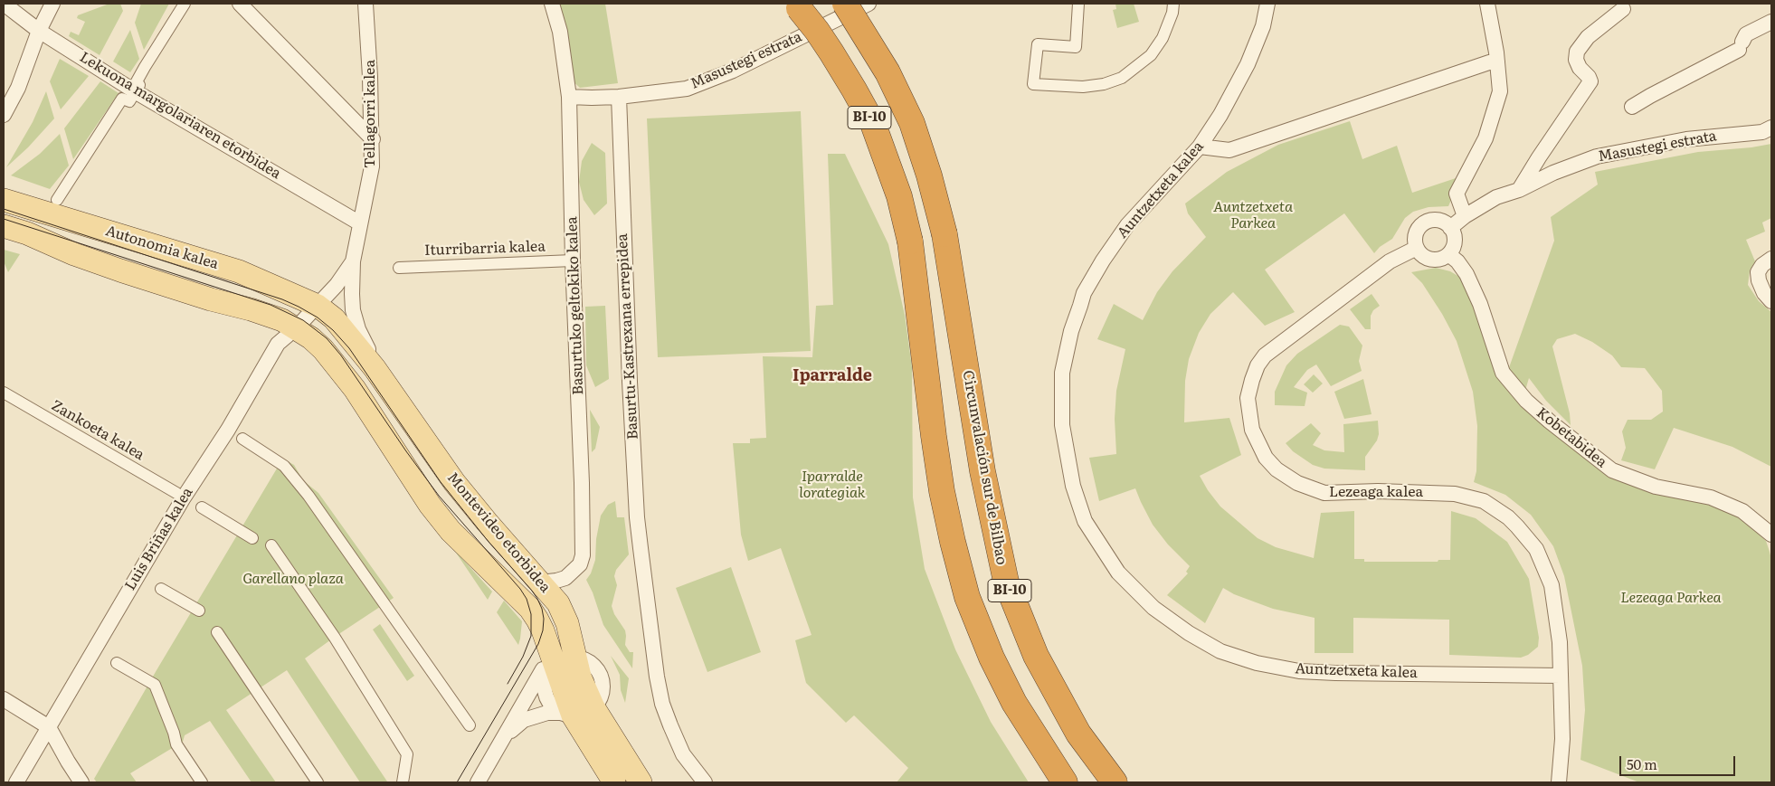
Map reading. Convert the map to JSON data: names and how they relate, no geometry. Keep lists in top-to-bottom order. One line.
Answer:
{"streets":{"highway":["BI-10","Circunvalación sur de Bilbao"],"main road":["Autonomia kalea","Montevideo etorbidea"],"street":["Masustegi estrata","Tellagorri kalea","Lekuona margolariaren etorbidea","Auntzetxeta kalea","Iturribarria kalea","Basurtuko geltokiko kalea","Basurtu-Kastrexana errepidea","Zankoeta kalea","Kobetabidea","Lezeaga kalea","Luis Briñas kalea"]},"crossings":[["Masustegi estrata","Basurtuko geltokiko kalea"],["Masustegi estrata","Basurtu-Kastrexana errepidea"],["Tellagorri kalea","Lekuona margolariaren etorbidea"],["Tellagorri kalea","Luis Briñas kalea"],["Auntzetxeta kalea","Lezeaga kalea"],["Autonomia kalea","Montevideo etorbidea"],["Autonomia kalea","Luis Briñas kalea"],["Iturribarria kalea","Basurtuko geltokiko kalea"],["Basurtuko geltokiko kalea","Montevideo etorbidea"],["Kobetabidea","Lezeaga kalea"],["Montevideo etorbidea","Luis Briñas kalea"]],"districts":["Iparralde"],"parks":["Auntzetxeta Parkea","Iparralde lorategiak","Garellano plaza","Lezeaga Parkea"],"scale_bar":"50 m"}
